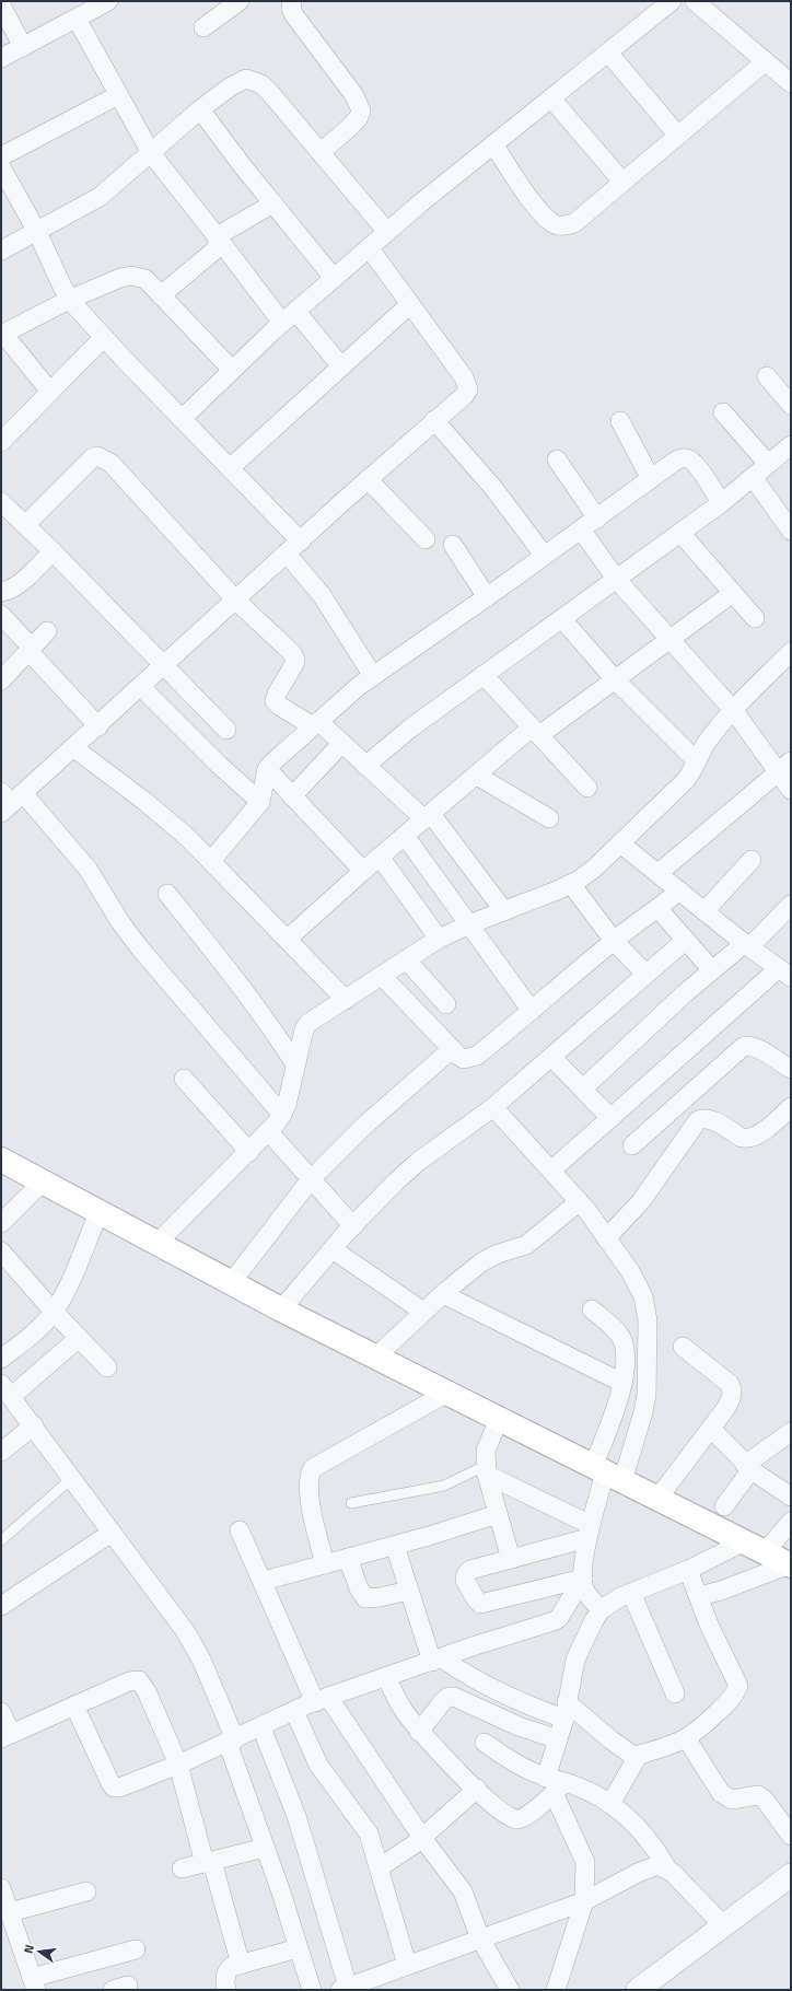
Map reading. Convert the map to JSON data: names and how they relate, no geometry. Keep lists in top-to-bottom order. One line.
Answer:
{"north":"left"}
